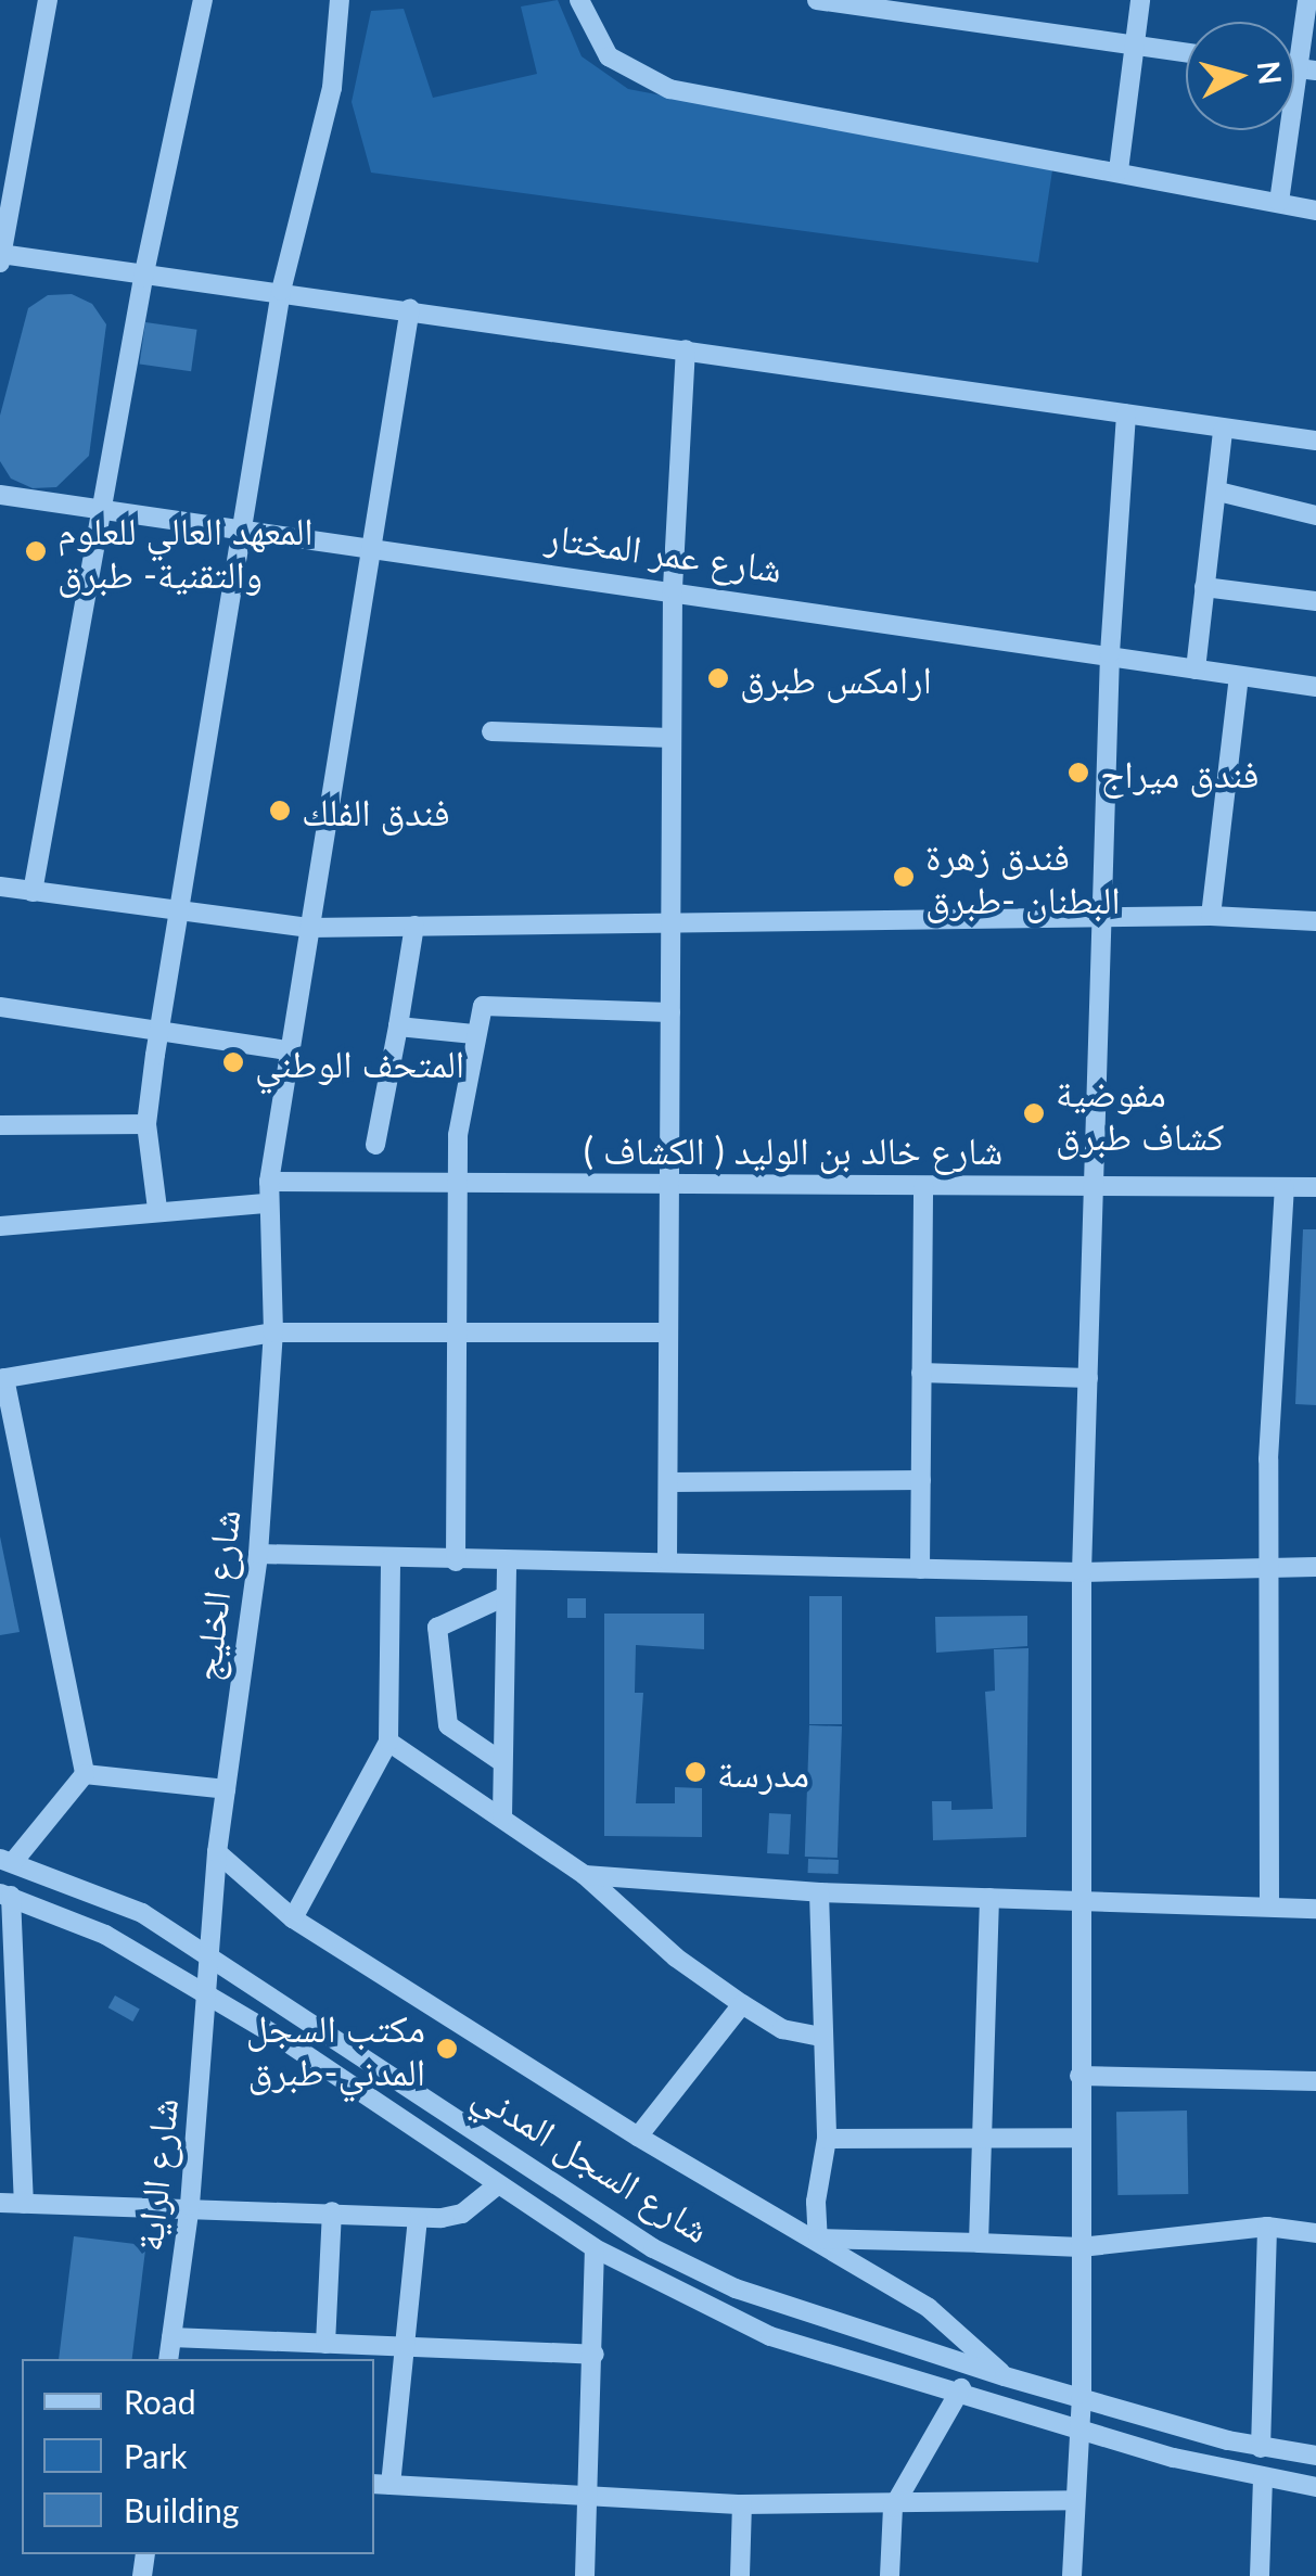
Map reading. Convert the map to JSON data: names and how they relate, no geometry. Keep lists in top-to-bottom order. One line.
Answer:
{"streets":{"street":["شارع عمر المختار","شارع خالد بن الوليد ( الكشاف )","شارع الخليج","شارع السجل المدني","شارع الراية"]},"crossings":[["شارع عمر المختار","شارع الخليج"],["شارع خالد بن الوليد ( الكشاف )","شارع الخليج"],["شارع الخليج","شارع السجل المدني"],["شارع الخليج","شارع الراية"],["شارع السجل المدني","شارع الراية"]],"places":["المعهد العالي للعلوم والتقنية- طبرق","ارامكس طبرق","فندق ميراج","فندق الفلك","فندق زهرة البطنان -طبرق","المتحف الوطني","مفوضية كشاف طبرق","مدرسة","مكتب السجل المدني-طبرق"],"legend":["Road","Park","Building"],"north":"right"}
